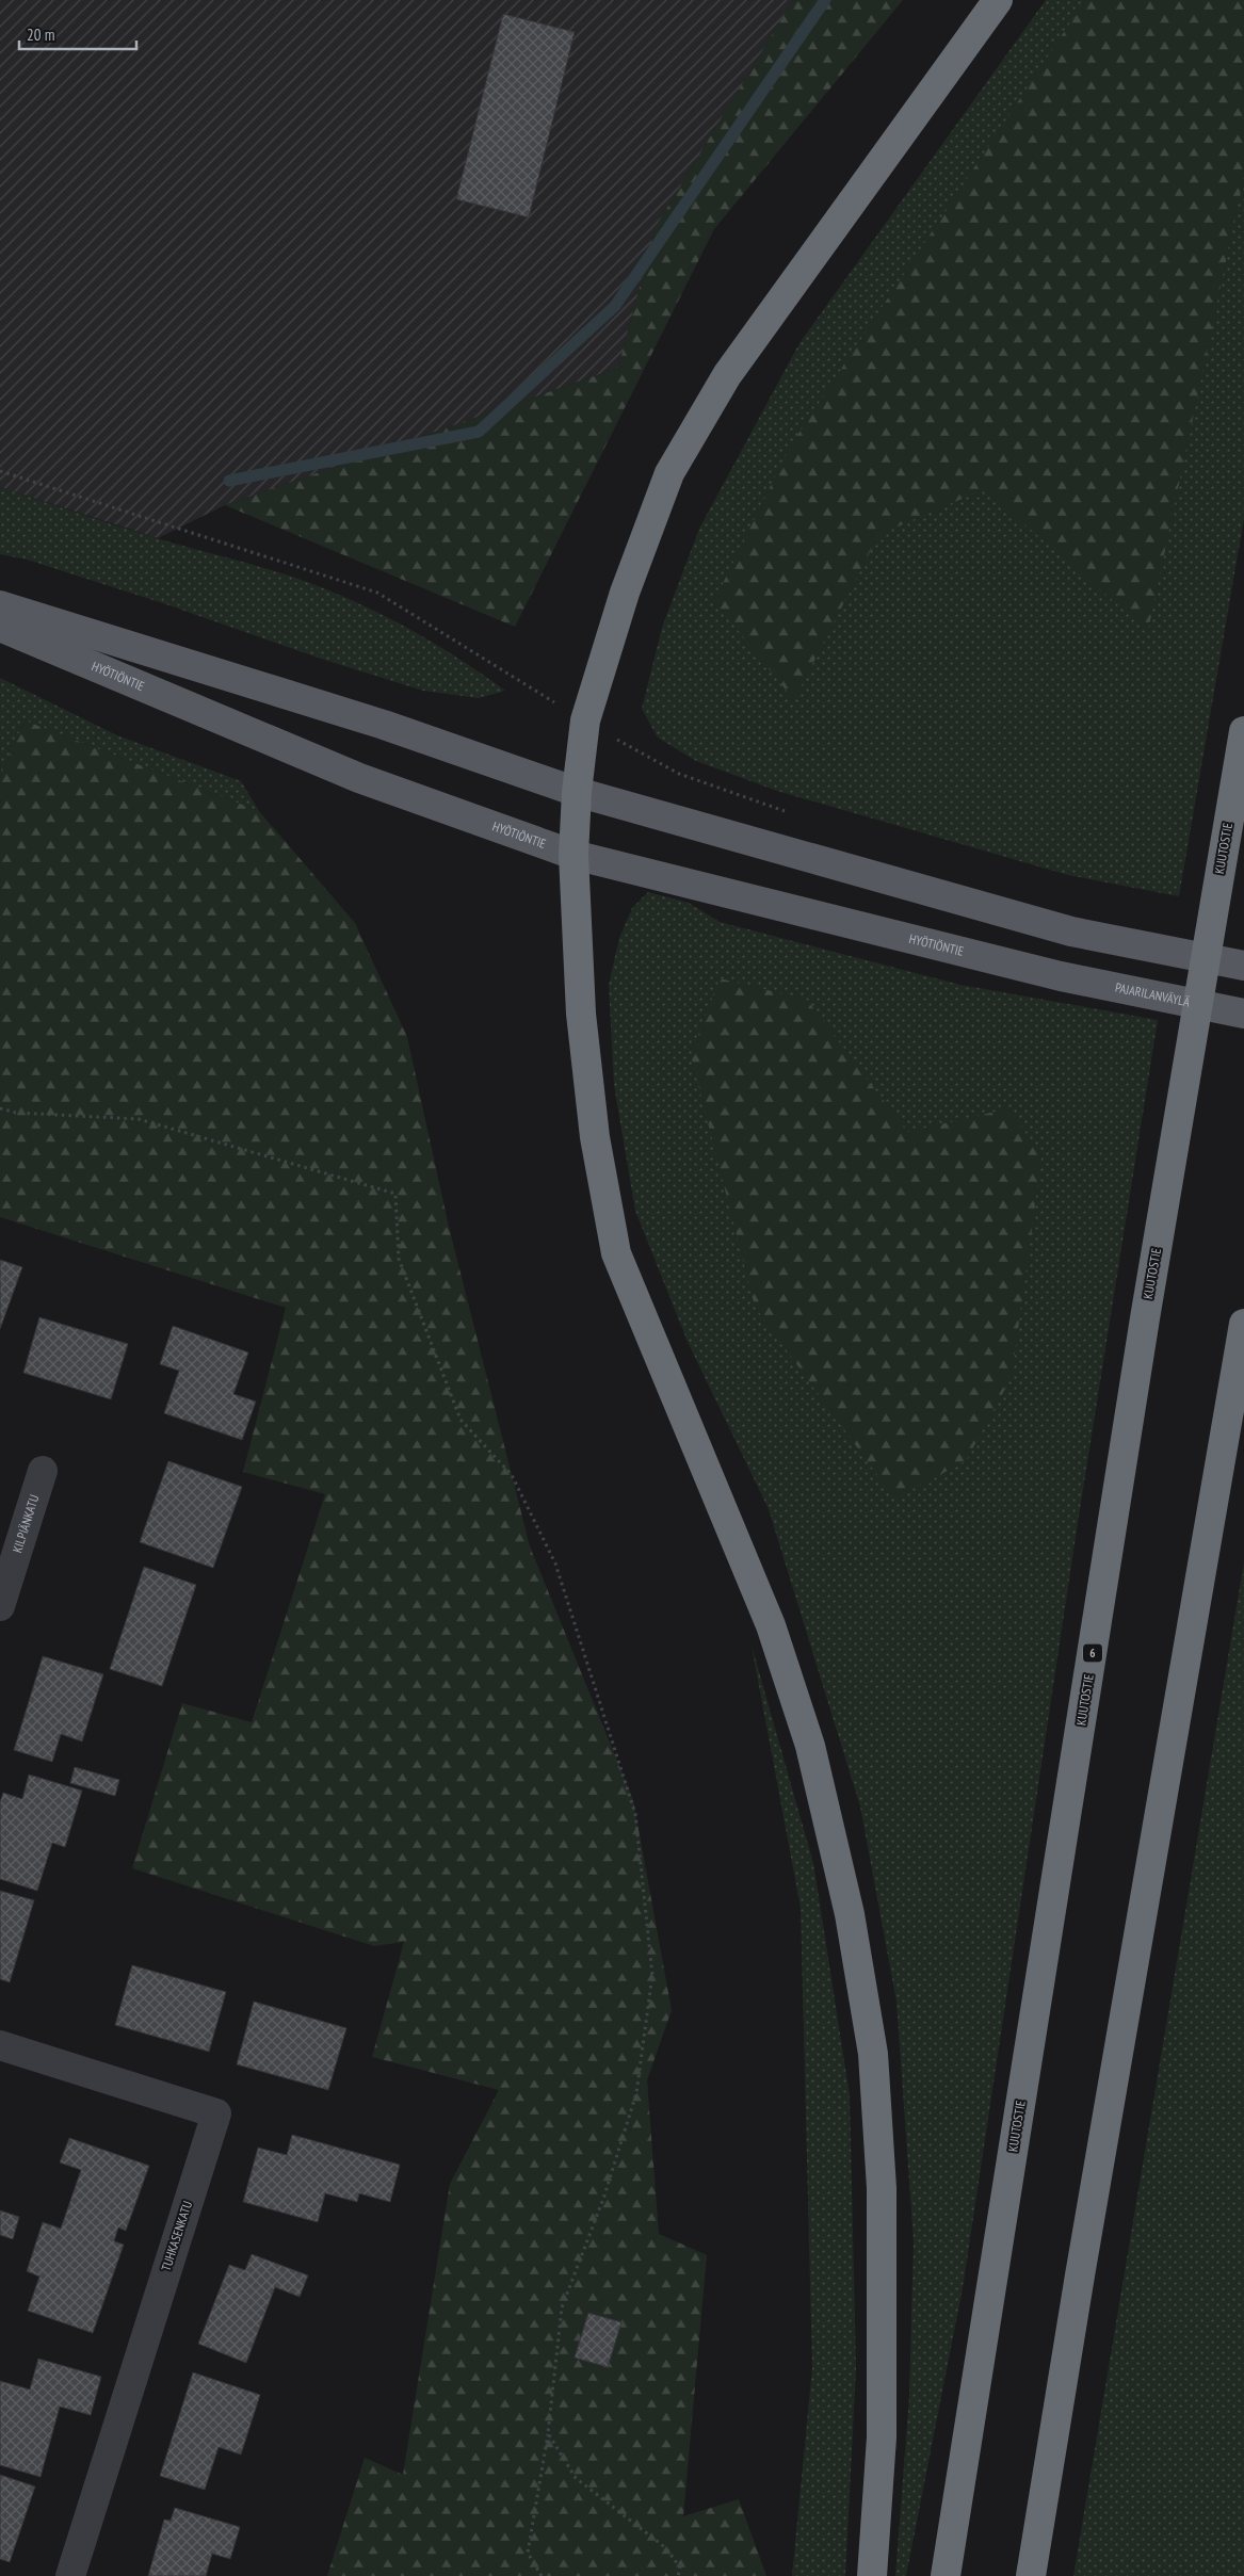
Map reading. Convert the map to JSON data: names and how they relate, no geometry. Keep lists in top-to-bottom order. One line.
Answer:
{"streets":{"highway":["KUUTOSTIE","6"],"main road":["HYÖTIÖNTIE","PAJARILANVÄYLÄ"],"street":["KILPIÄNKATU","TUHKASENKATU"]},"crossings":[["HYÖTIÖNTIE","PAJARILANVÄYLÄ"]],"scale_bar":"20 m"}
